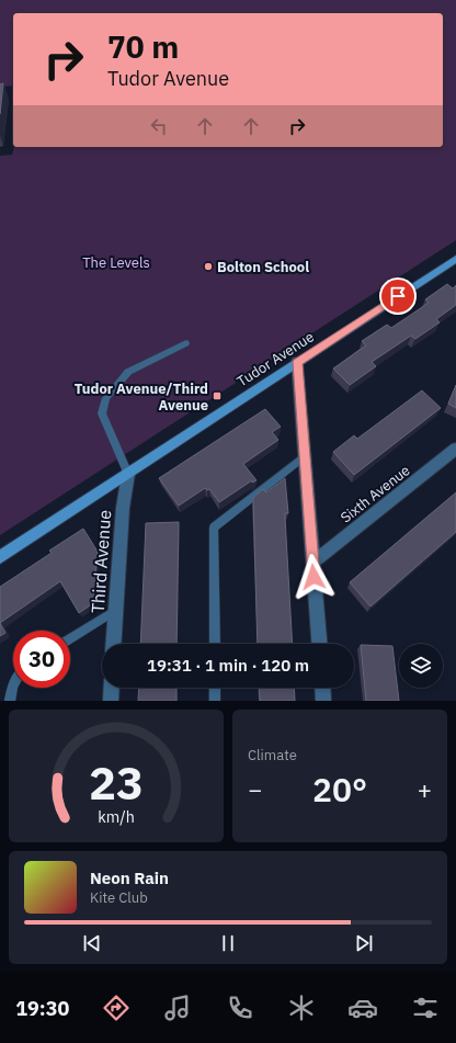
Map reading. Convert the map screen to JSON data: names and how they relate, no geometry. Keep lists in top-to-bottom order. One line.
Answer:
{"streets":{"main road":["Tudor Avenue"],"street":["Sixth Avenue","Third Avenue"]},"crossings":[["Tudor Avenue","Third Avenue"]],"parks":["The Levels"],"places":{"other":["Bolton School"],"transit":["Tudor Avenue/Third Avenue"]},"page":{"turn":["70 m","Tudor Avenue"],"limit":"30","trip":"19:31 · 1 min · 120 m","tile":"Climate","heat":["−","20°","+"],"song":["Neon Rain","Kite Club"],"tabs":"19:30","gauge":["23","km/h"]}}
